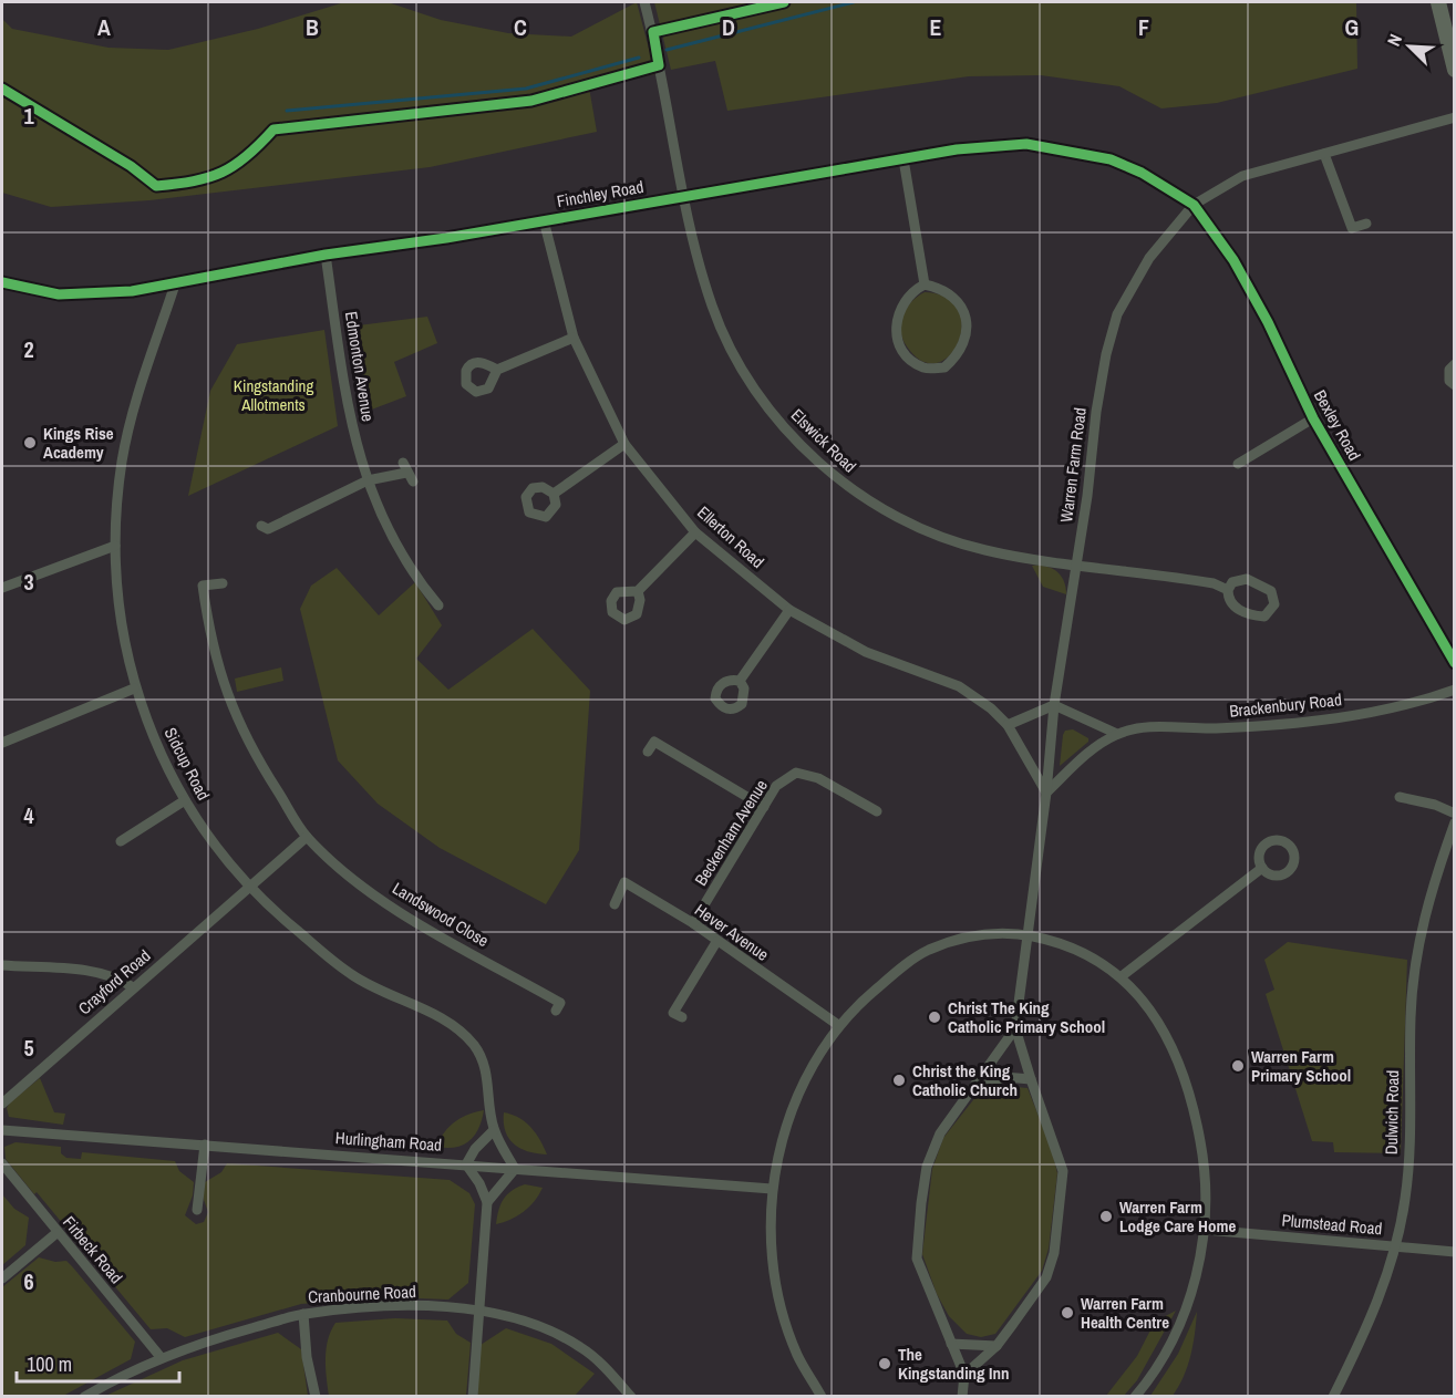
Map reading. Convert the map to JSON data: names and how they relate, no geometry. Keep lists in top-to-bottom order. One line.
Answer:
{"streets":{"street":["Finchley Road","Edmonton Avenue","Bexley Road","Elswick Road","Warren Farm Road","Ellerton Road","Brackenbury Road","Sidcup Road","Beckenham Avenue","Landswood Close","Hever Avenue","Crayford Road","Dulwich Road","Hurlingham Road","Plumstead Road","Firbeck Road","Cranbourne Road"]},"crossings":[["Finchley Road","Edmonton Avenue"],["Finchley Road","Bexley Road"],["Finchley Road","Elswick Road"],["Finchley Road","Warren Farm Road"],["Finchley Road","Ellerton Road"],["Finchley Road","Sidcup Road"],["Bexley Road","Warren Farm Road"],["Elswick Road","Warren Farm Road"],["Warren Farm Road","Ellerton Road"],["Warren Farm Road","Brackenbury Road"],["Ellerton Road","Brackenbury Road"],["Sidcup Road","Crayford Road"],["Sidcup Road","Hurlingham Road"],["Beckenham Avenue","Hever Avenue"],["Dulwich Road","Plumstead Road"],["Firbeck Road","Cranbourne Road"]],"parks":["Kingstanding Allotments"],"places":["Kings Rise Academy","Christ The King Catholic Primary School","Warren Farm Primary School","Christ the King Catholic Church","Warren Farm Lodge Care Home","Warren Farm Health Centre","The Kingstanding Inn"],"scale_bar":"100 m","north":"top left","grid":{"columns":["A","B","C","D","E","F","G"],"rows":["1","2","3","4","5","6"]}}
